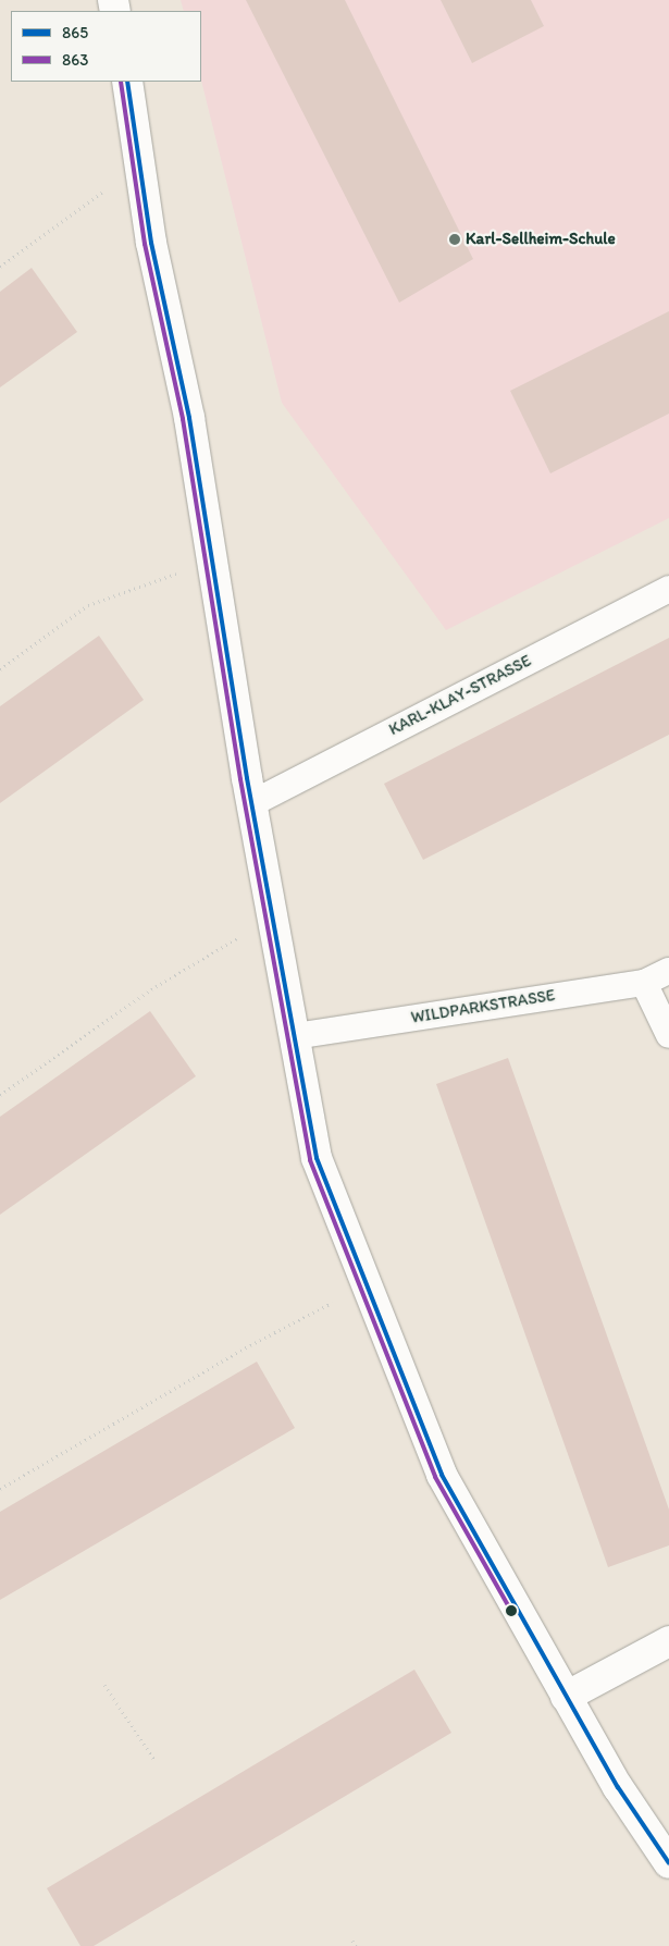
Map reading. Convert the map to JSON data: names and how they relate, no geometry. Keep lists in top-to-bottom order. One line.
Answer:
{"streets":{"lane":["KARL-KLAY-STRASSE","WILDPARKSTRASSE"]},"places":["Karl-Sellheim-Schule"],"lines":["transit line 865","transit line 863"],"legend":["865","863"]}
